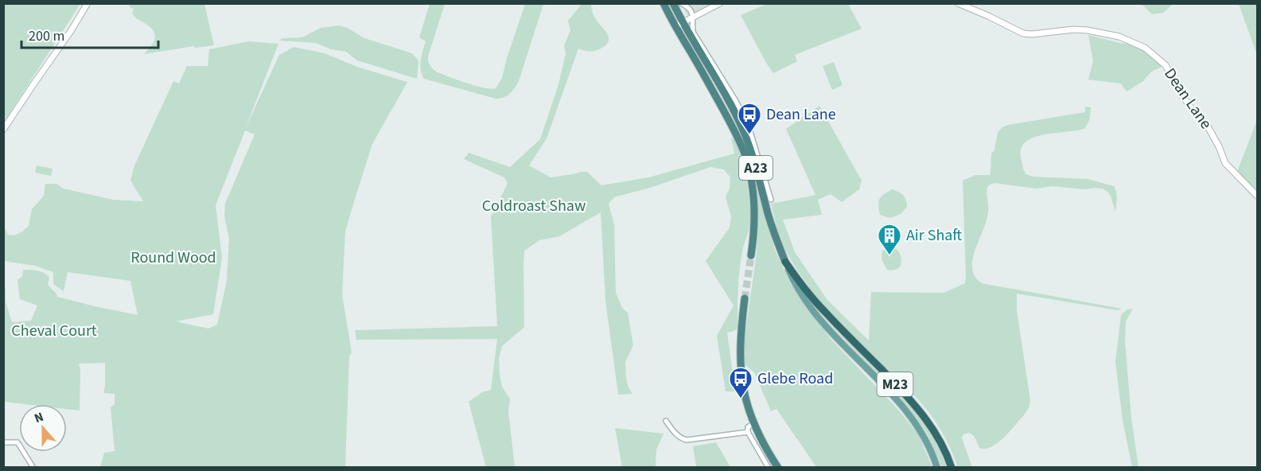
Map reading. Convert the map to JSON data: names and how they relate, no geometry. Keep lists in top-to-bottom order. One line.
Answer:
{"streets":{"highway":["A23","M23"],"street":["Dean Lane"]},"crossings":[["A23","M23"]],"parks":["Coldroast Shaw","Round Wood","Cheval Court"],"places":{"bus stop":["Dean Lane","Glebe Road"],"building":["Air Shaft"]},"scale_bar":"200 m","north":"top"}
